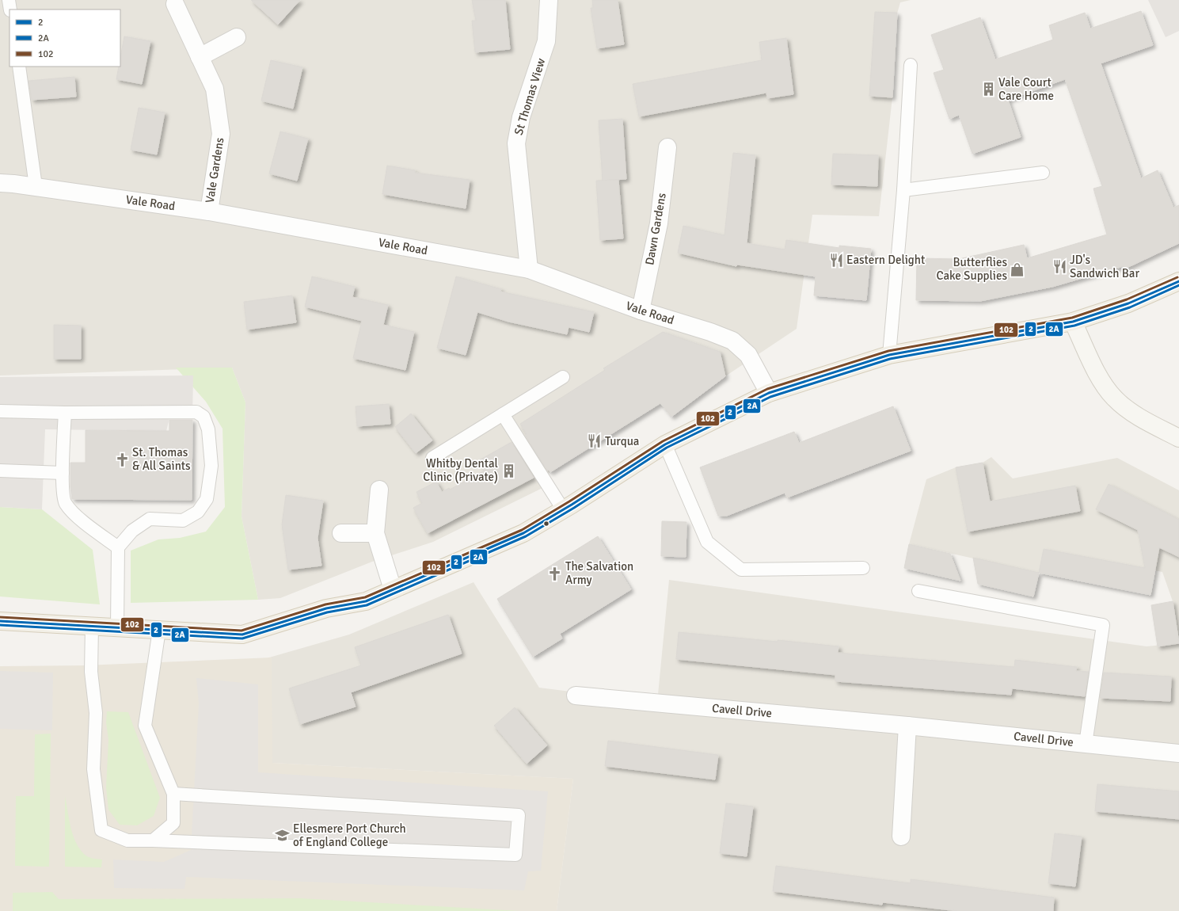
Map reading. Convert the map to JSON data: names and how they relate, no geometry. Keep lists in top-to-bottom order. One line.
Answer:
{"streets":{"street":["St Thomas View","Vale Gardens","Vale Road","Dawn Gardens","Cavell Drive"]},"crossings":[["St Thomas View","Vale Road"],["Vale Gardens","Vale Road"],["Vale Road","Dawn Gardens"]],"places":{"building":["Vale Court Care Home","Whitby Dental Clinic (Private)"],"restaurant":["Eastern Delight","JD's Sandwich Bar","Turqua"],"shop":["Butterflies Cake Supplies"],"church":["St. Thomas & All Saints","The Salvation Army"],"school or university":["Ellesmere Port Church of England College"]},"lines":["transit line 102","transit line 2","transit line 2A"],"legend":["2","2A","102"]}
